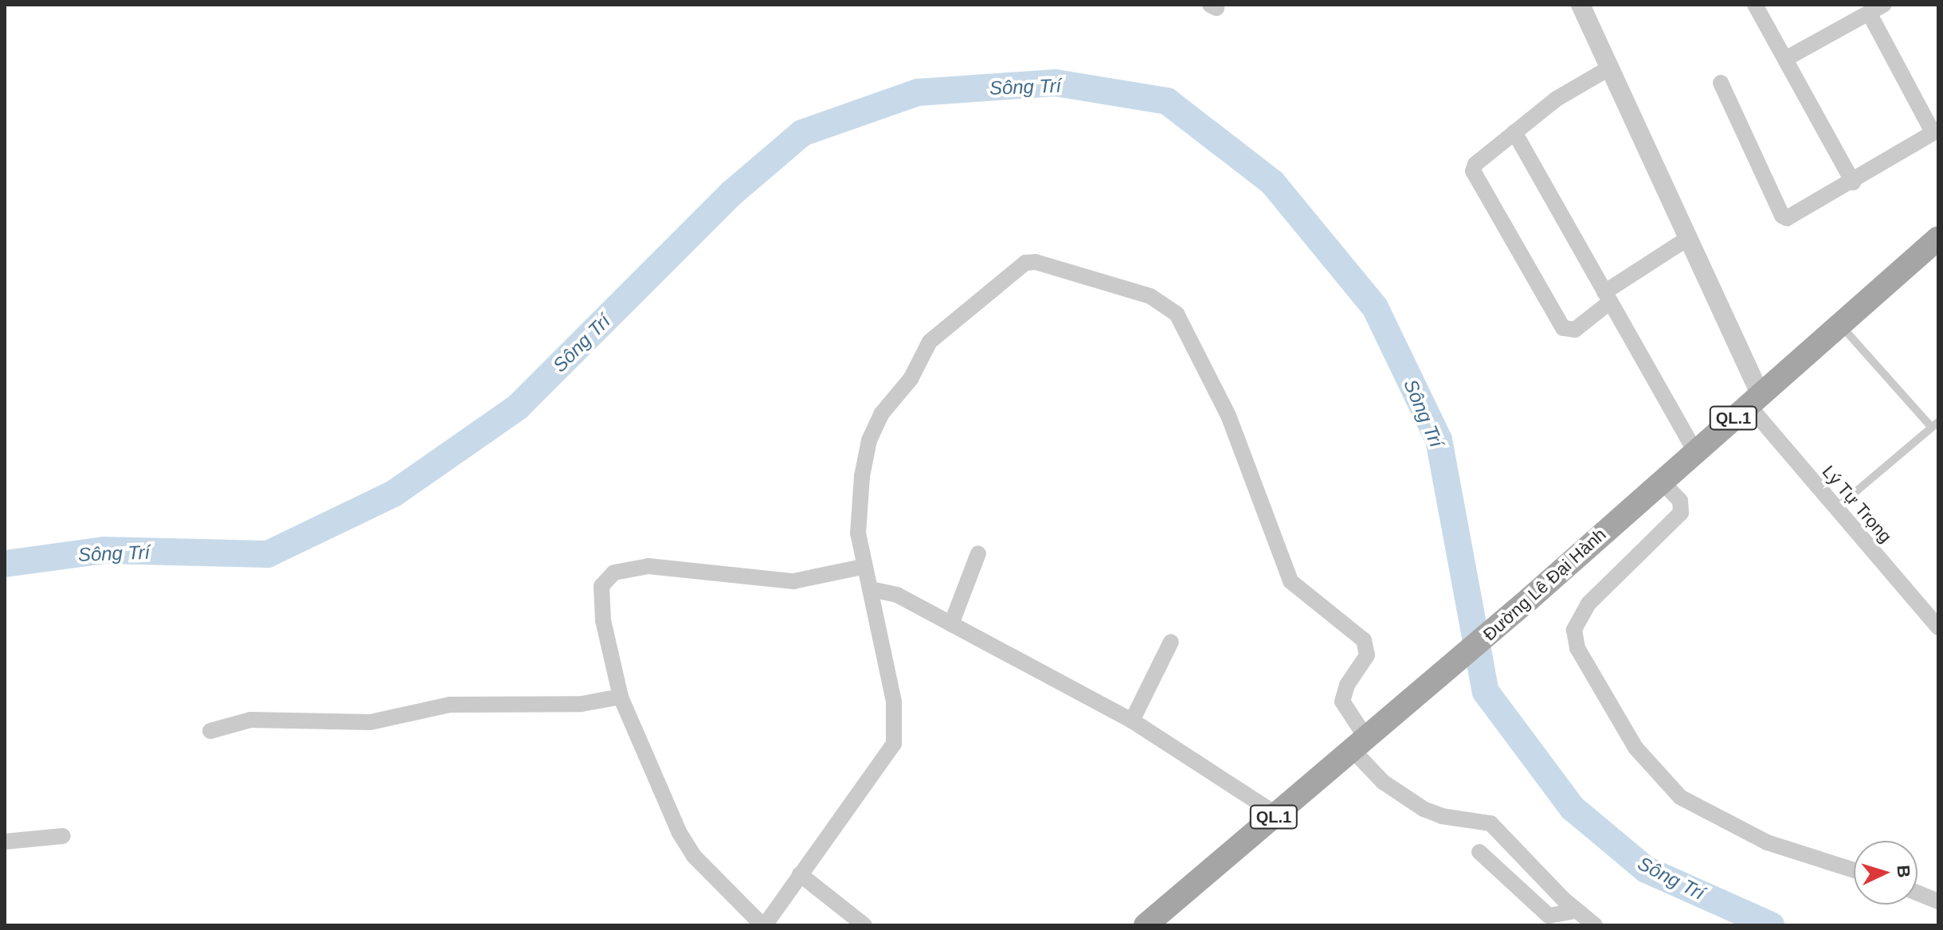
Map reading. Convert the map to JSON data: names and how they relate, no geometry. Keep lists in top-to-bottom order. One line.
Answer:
{"streets":{"main road":["QL.1","Đường Lê Đại Hành"],"street":["Lý Tự Trọng"]},"crossings":[["Lý Tự Trọng","Đường Lê Đại Hành"]],"water":["Sông Trí"],"north":"right"}
